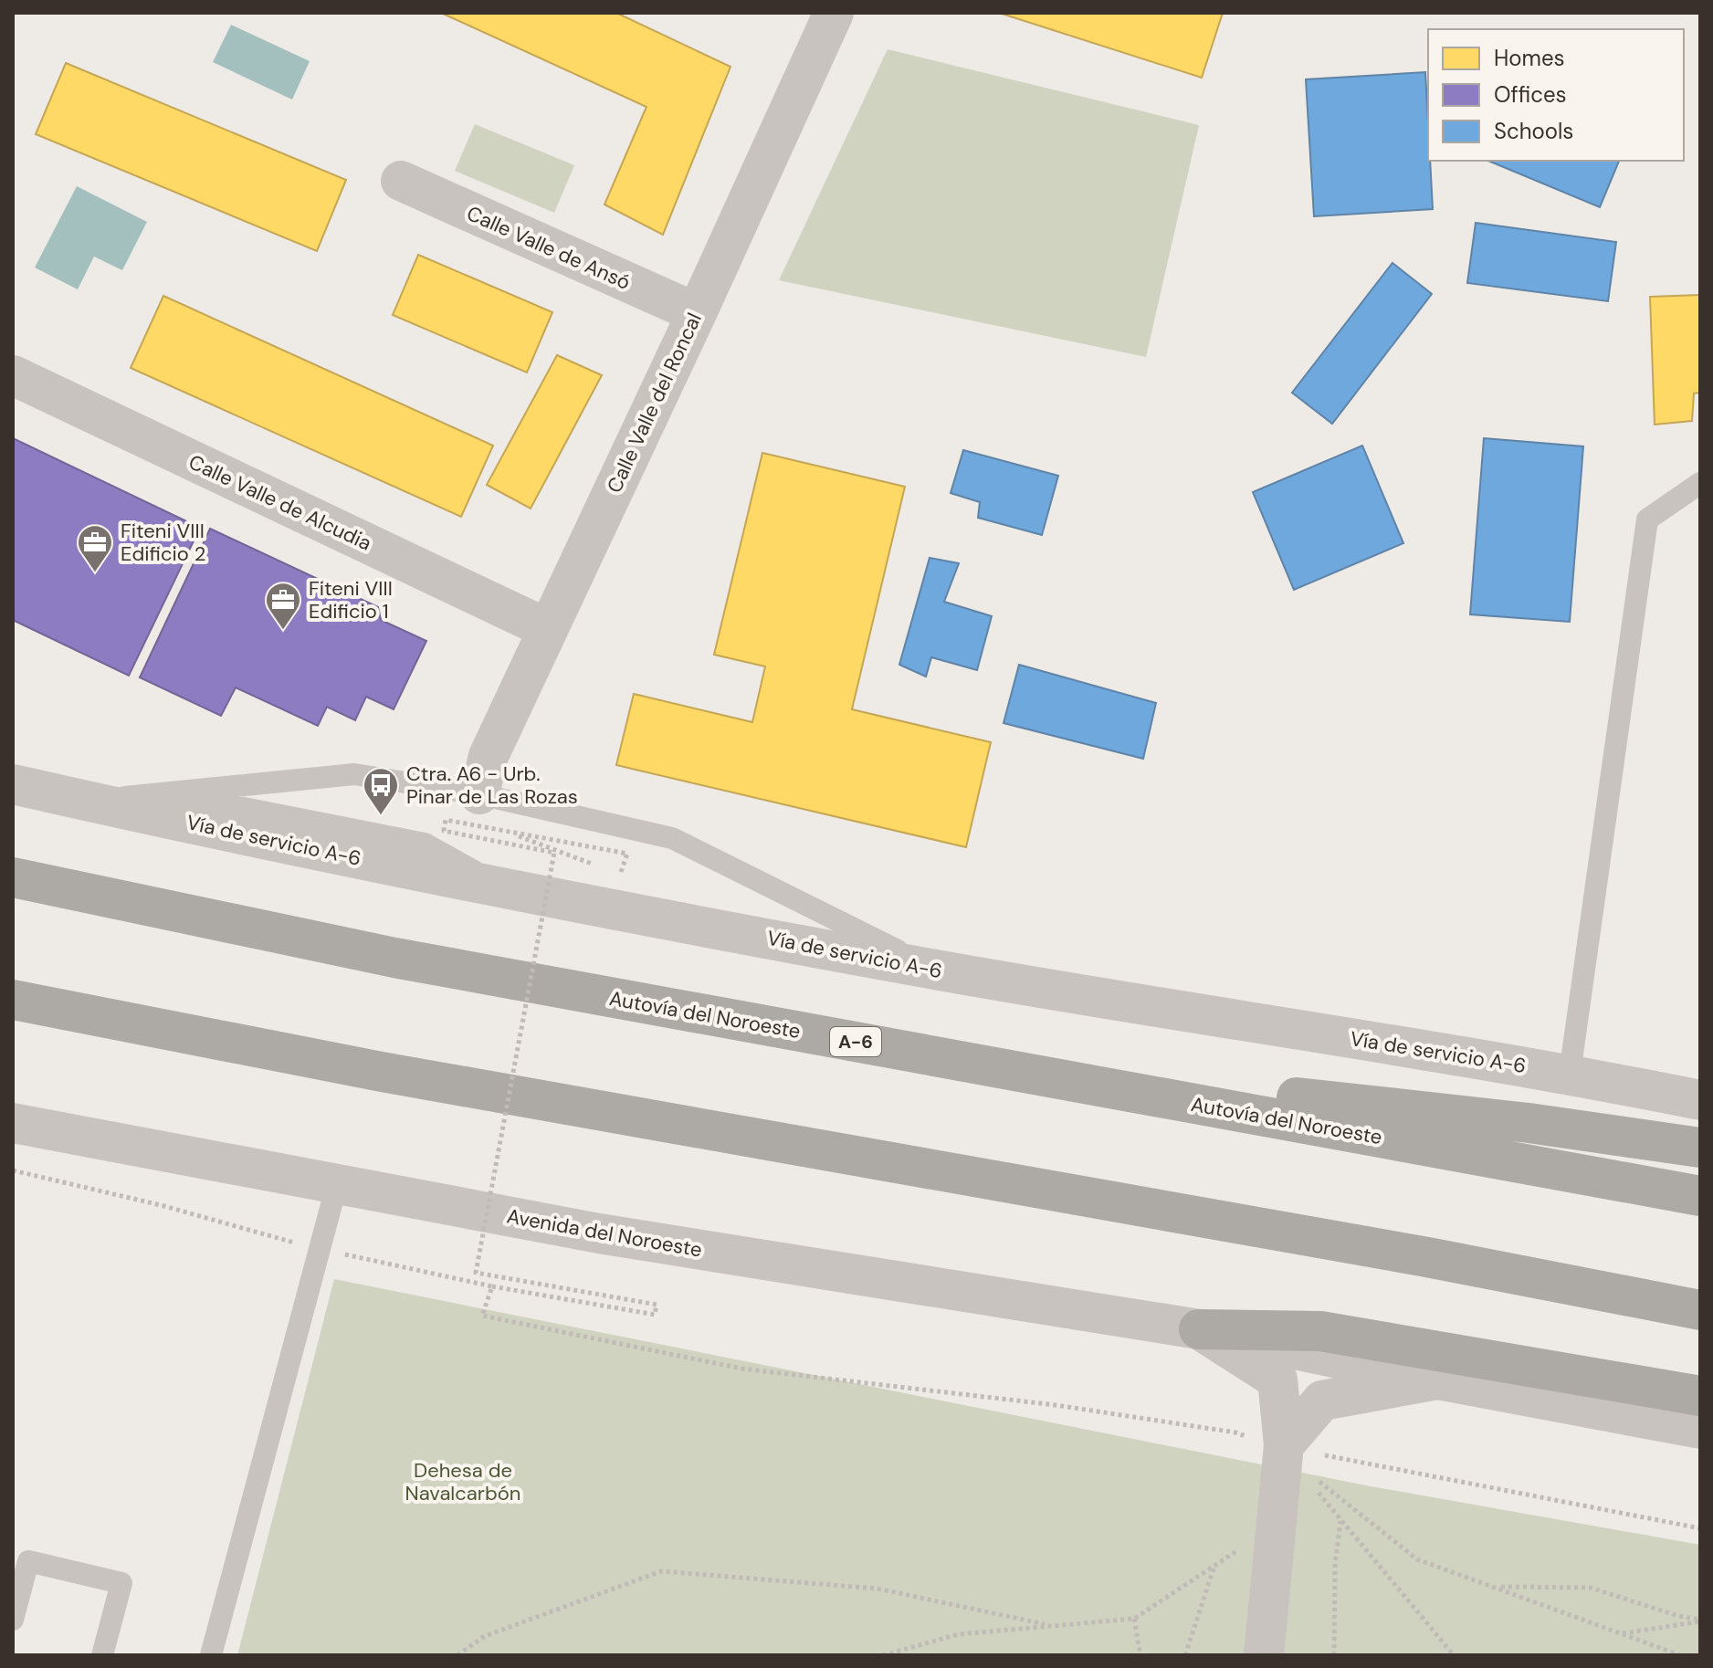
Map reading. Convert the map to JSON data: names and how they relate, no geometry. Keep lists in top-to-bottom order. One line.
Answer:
{"streets":{"highway":["Autovía del Noroeste","A-6"],"street":["Calle Valle de Ansó","Calle Valle del Roncal","Calle Valle de Alcudia","Vía de servicio A-6","Avenida del Noroeste"]},"crossings":[["Calle Valle de Ansó","Calle Valle del Roncal"],["Calle Valle del Roncal","Calle Valle de Alcudia"]],"parks":["Dehesa de Navalcarbón"],"places":{"office":["Fiteni VIII Edificio 2","Fiteni VIII Edificio 1"],"bus stop":["Ctra. A6 - Urb. Pinar de Las Rozas"]},"legend":["Homes","Offices","Schools"]}
